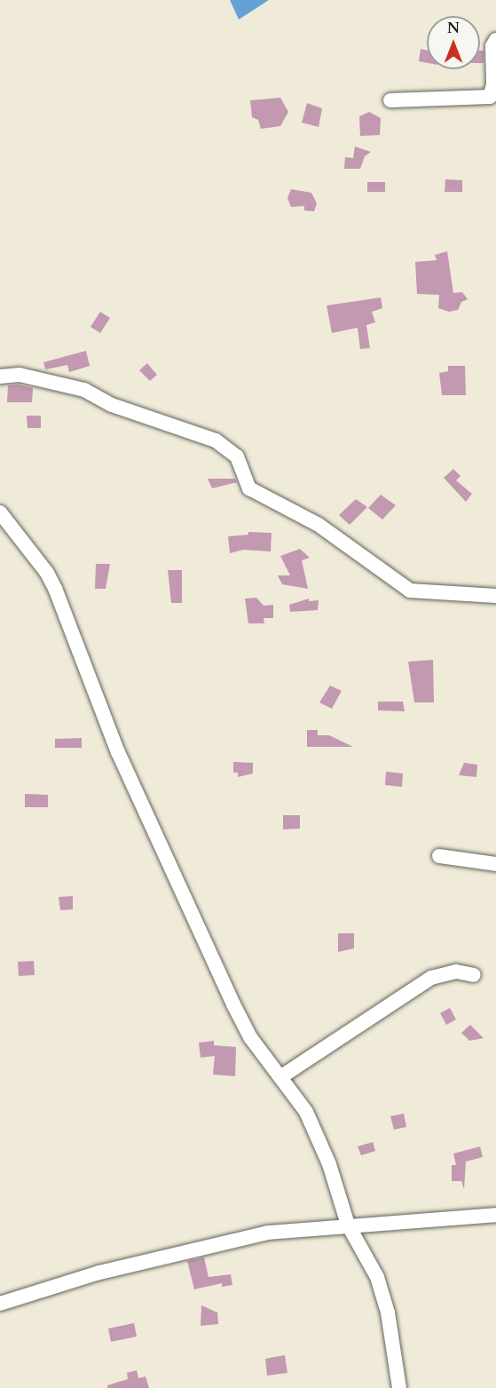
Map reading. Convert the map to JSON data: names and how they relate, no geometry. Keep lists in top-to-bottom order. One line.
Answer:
{"north":"top"}
